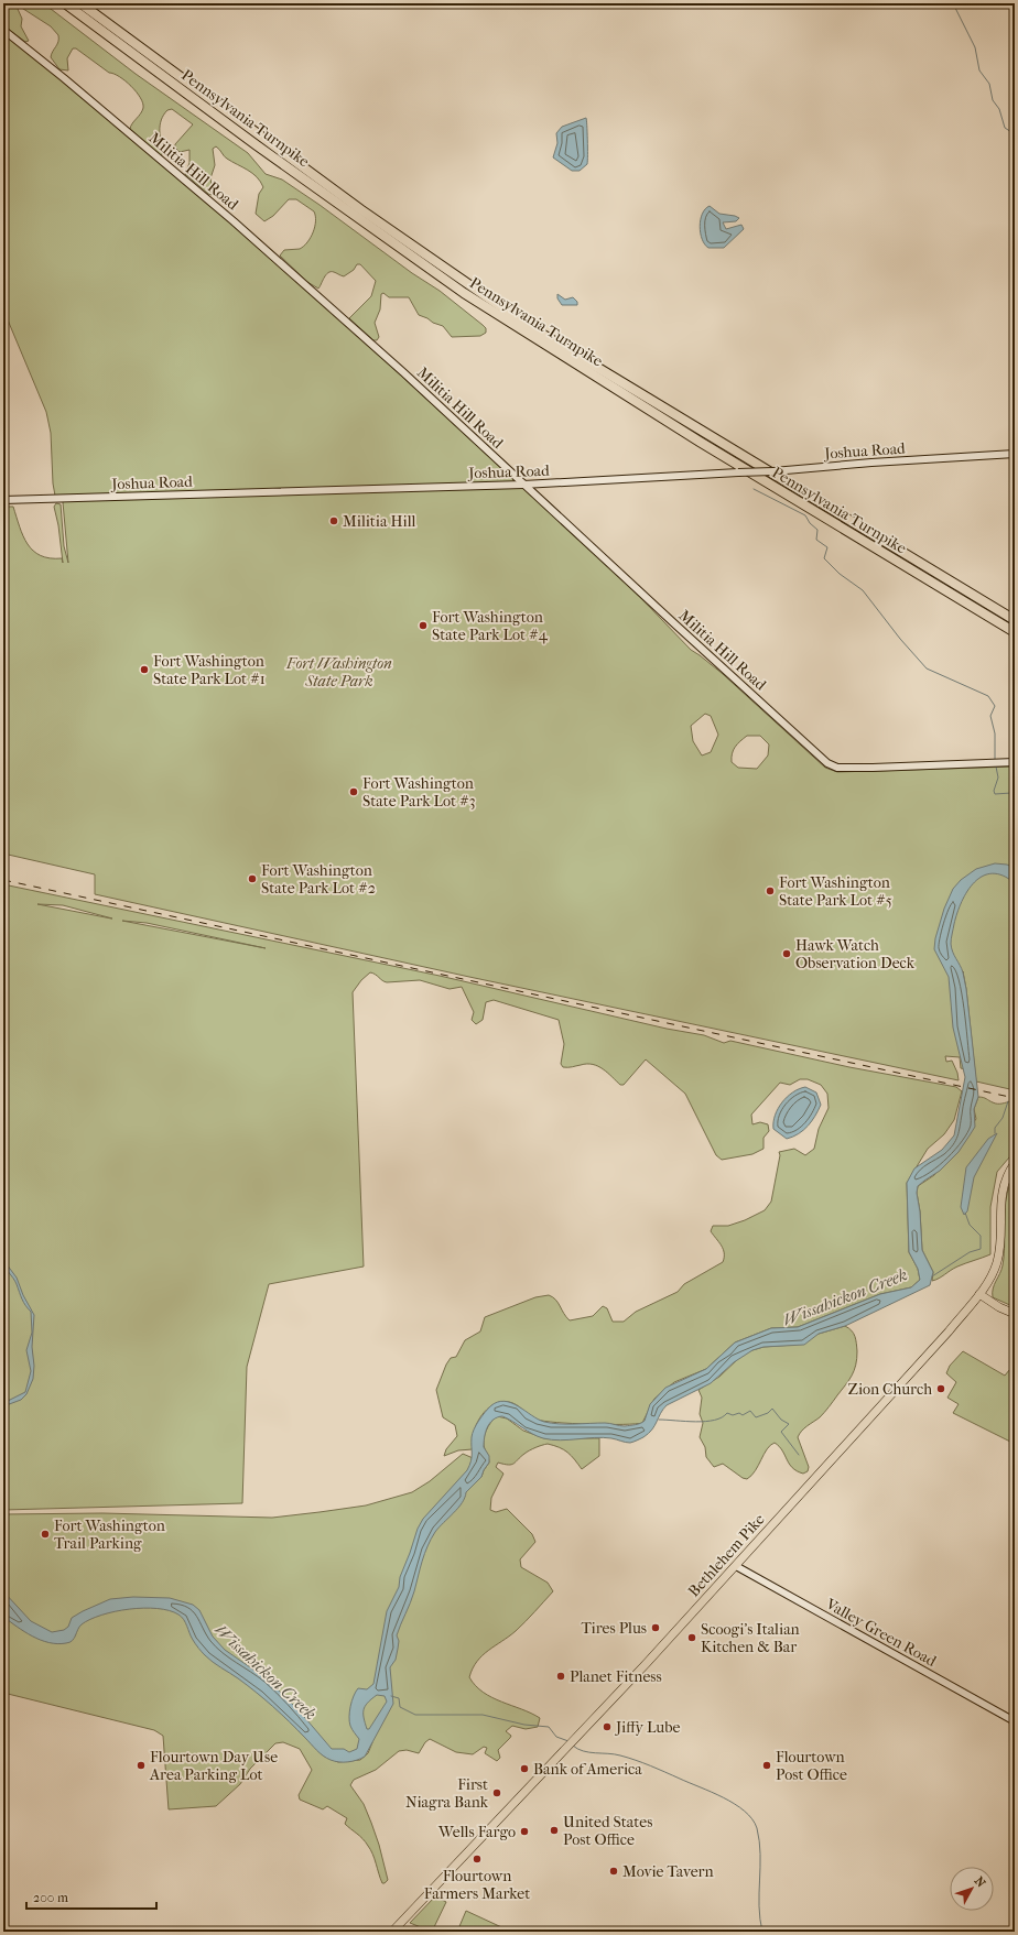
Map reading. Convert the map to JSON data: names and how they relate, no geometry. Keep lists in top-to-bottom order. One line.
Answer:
{"streets":{"highway":["Pennsylvania Turnpike"],"main road":["Bethlehem Pike"],"street":["Militia Hill Road","Joshua Road","Valley Green Road"]},"crossings":[["Militia Hill Road","Joshua Road"],["Bethlehem Pike","Valley Green Road"]],"water":["Wissahickon Creek"],"parks":["Fort Washington State Park"],"places":["Militia Hill","Fort Washington State Park Lot #4","Fort Washington State Park Lot #1","Fort Washington State Park Lot #3","Fort Washington State Park Lot #2","Fort Washington State Park Lot #5","Hawk Watch Observation Deck","Zion Church","Fort Washington Trail Parking","Tires Plus","Scoogi's Italian Kitchen & Bar","Planet Fitness","Jiffy Lube","Flourtown Day Use Area Parking Lot","Flourtown Post Office","Bank of America","First Niagra Bank","United States Post Office","Wells Fargo","Flourtown Farmers Market","Movie Tavern"],"scale_bar":"200 m","north":"top right"}
